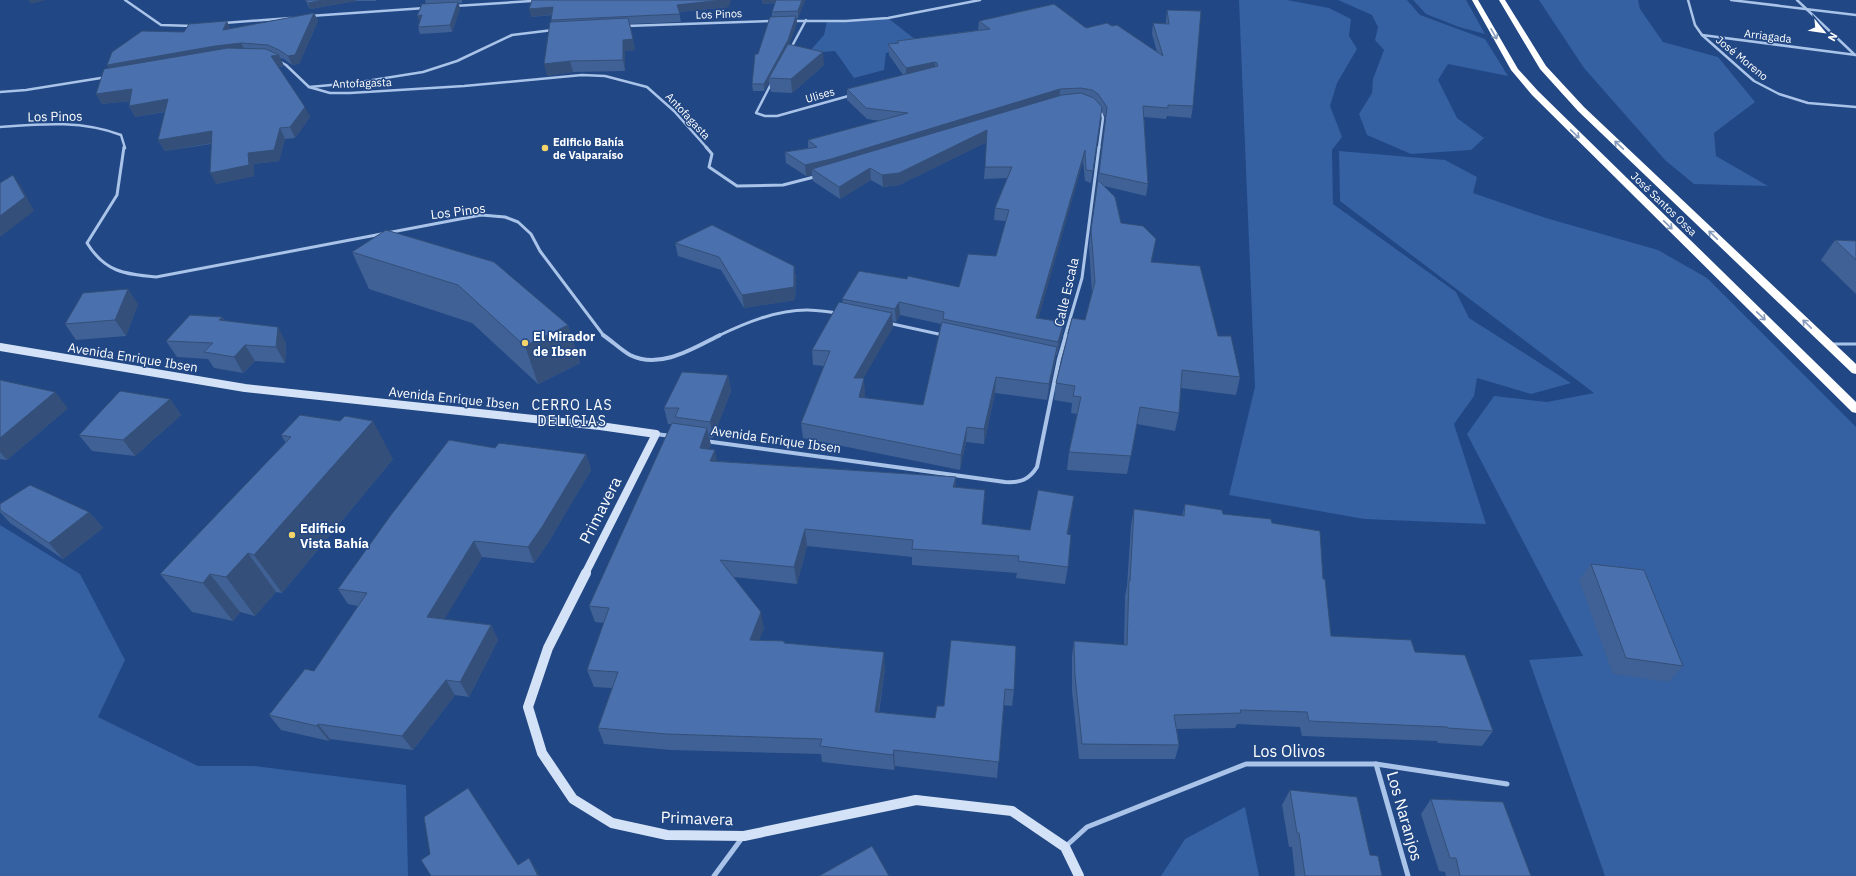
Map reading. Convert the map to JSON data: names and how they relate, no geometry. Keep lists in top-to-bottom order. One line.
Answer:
{"streets":{"highway":["José Santos Ossa"],"street":["Los Pinos","Arriagada","José Moreno","Antofagasta","Ulises","Calle Escala","Avenida Enrique Ibsen","Primavera","Los Olivos","Los Naranjos"]},"crossings":[["Arriagada","José Moreno"],["Calle Escala","Avenida Enrique Ibsen"],["Avenida Enrique Ibsen","Primavera"],["Primavera","Los Olivos"],["Los Olivos","Los Naranjos"]],"districts":["CERRO LAS DELICIAS"],"places":["Edificio Bahía de Valparaíso","El Mirador de Ibsen","Edificio Vista Bahía"],"north":"bottom right"}
